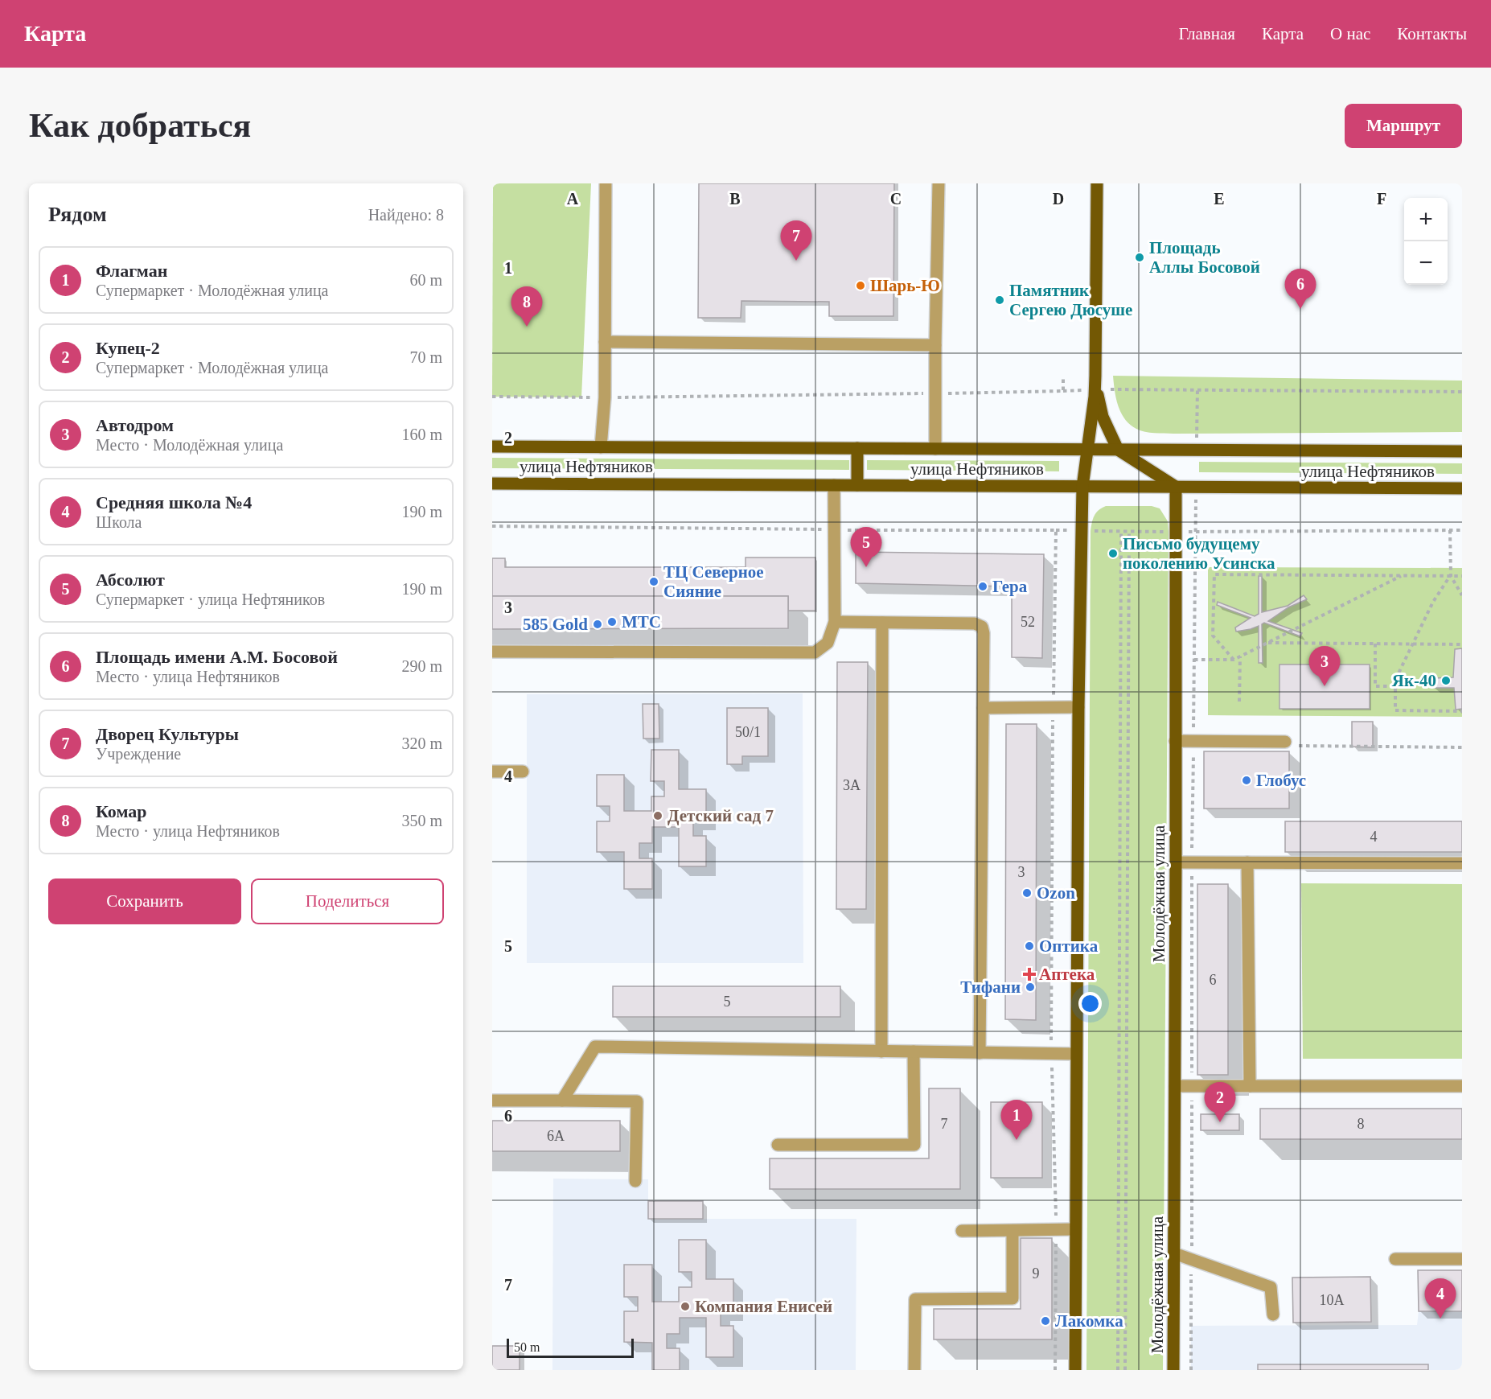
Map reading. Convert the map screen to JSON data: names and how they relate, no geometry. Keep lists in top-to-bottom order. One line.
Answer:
{"streets":{"main road":["улица Нефтяников","Молодёжная улица"]},"crossings":[["улица Нефтяников","Молодёжная улица"]],"places":{"other":["Площадь Аллы Босовой","Шарь-Ю","Памятник Сергею Дюсуше","Письмо будущему поколению Усинска","ТЦ Северное Сияние","Гера","МТС","585 Gold","Як-40","Глобус","Детский сад 7","Ozon","Оптика","Тифани","Компания Енисей","Лакомка"],"health":["Аптека"]},"house_numbers":["52","50/1","3А","4","3","6","5","7","8","6А","9","10А"],"scale_bar":"50 m","page":{"header":"Карта","nav":["Главная","Карта","О нас","Контакты"],"buttons":["Маршрут",["Сохранить","Поделиться"]],"title":"Как добраться","heading":["Рядом","Найдено: 8"],"map_buttons":["+","−"],"pins":["7","6","8","5","3","2","1","4"],"list":[{"mark":"1","name":"Флагман","note":"Супермаркет · Молодёжная улица","value":"60 m"},{"mark":"2","name":"Купец-2","note":"Супермаркет · Молодёжная улица","value":"70 m"},{"mark":"3","name":"Автодром","note":"Место · Молодёжная улица","value":"160 m"},{"mark":"4","name":"Средняя школа №4","note":"Школа","value":"190 m"},{"mark":"5","name":"Абсолют","note":"Супермаркет · улица Нефтяников","value":"190 m"},{"mark":"6","name":"Площадь имени А.М. Босовой","note":"Место · улица Нефтяников","value":"290 m"},{"mark":"7","name":"Дворец Культуры","note":"Учреждение","value":"320 m"},{"mark":"8","name":"Комар","note":"Место · улица Нефтяников","value":"350 m"}],"scale":"50 m"},"grid":{"columns":["A","B","C","D","E","F"],"rows":["1","2","3","4","5","6","7"]}}
